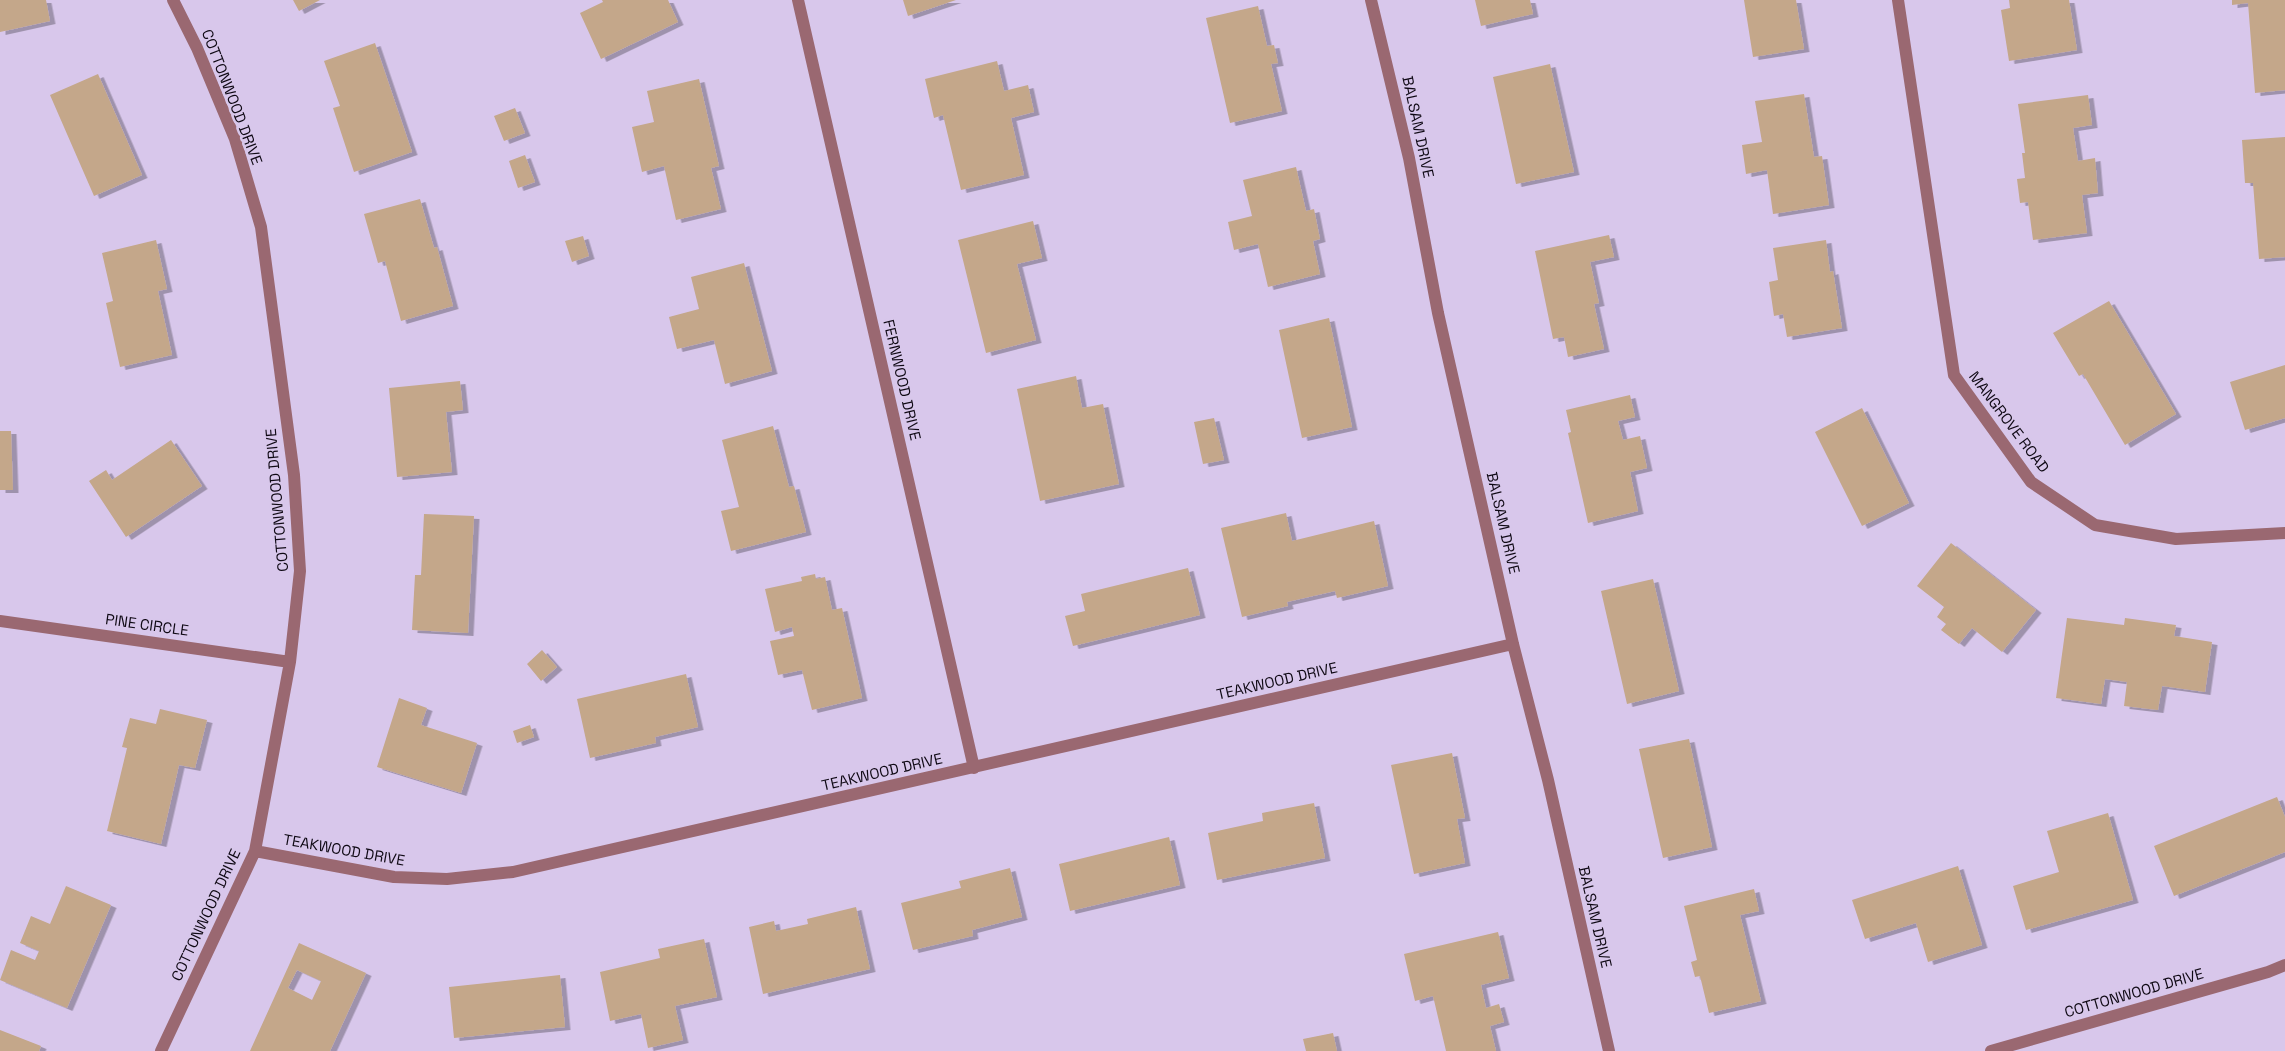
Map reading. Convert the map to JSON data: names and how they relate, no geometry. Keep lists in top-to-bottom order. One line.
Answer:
{"streets":{"street":["COTTONWOOD DRIVE","BALSAM DRIVE","FERNWOOD DRIVE","MANGROVE ROAD","PINE CIRCLE","TEAKWOOD DRIVE"]},"crossings":[["COTTONWOOD DRIVE","PINE CIRCLE"],["COTTONWOOD DRIVE","TEAKWOOD DRIVE"],["BALSAM DRIVE","TEAKWOOD DRIVE"],["FERNWOOD DRIVE","TEAKWOOD DRIVE"]]}
